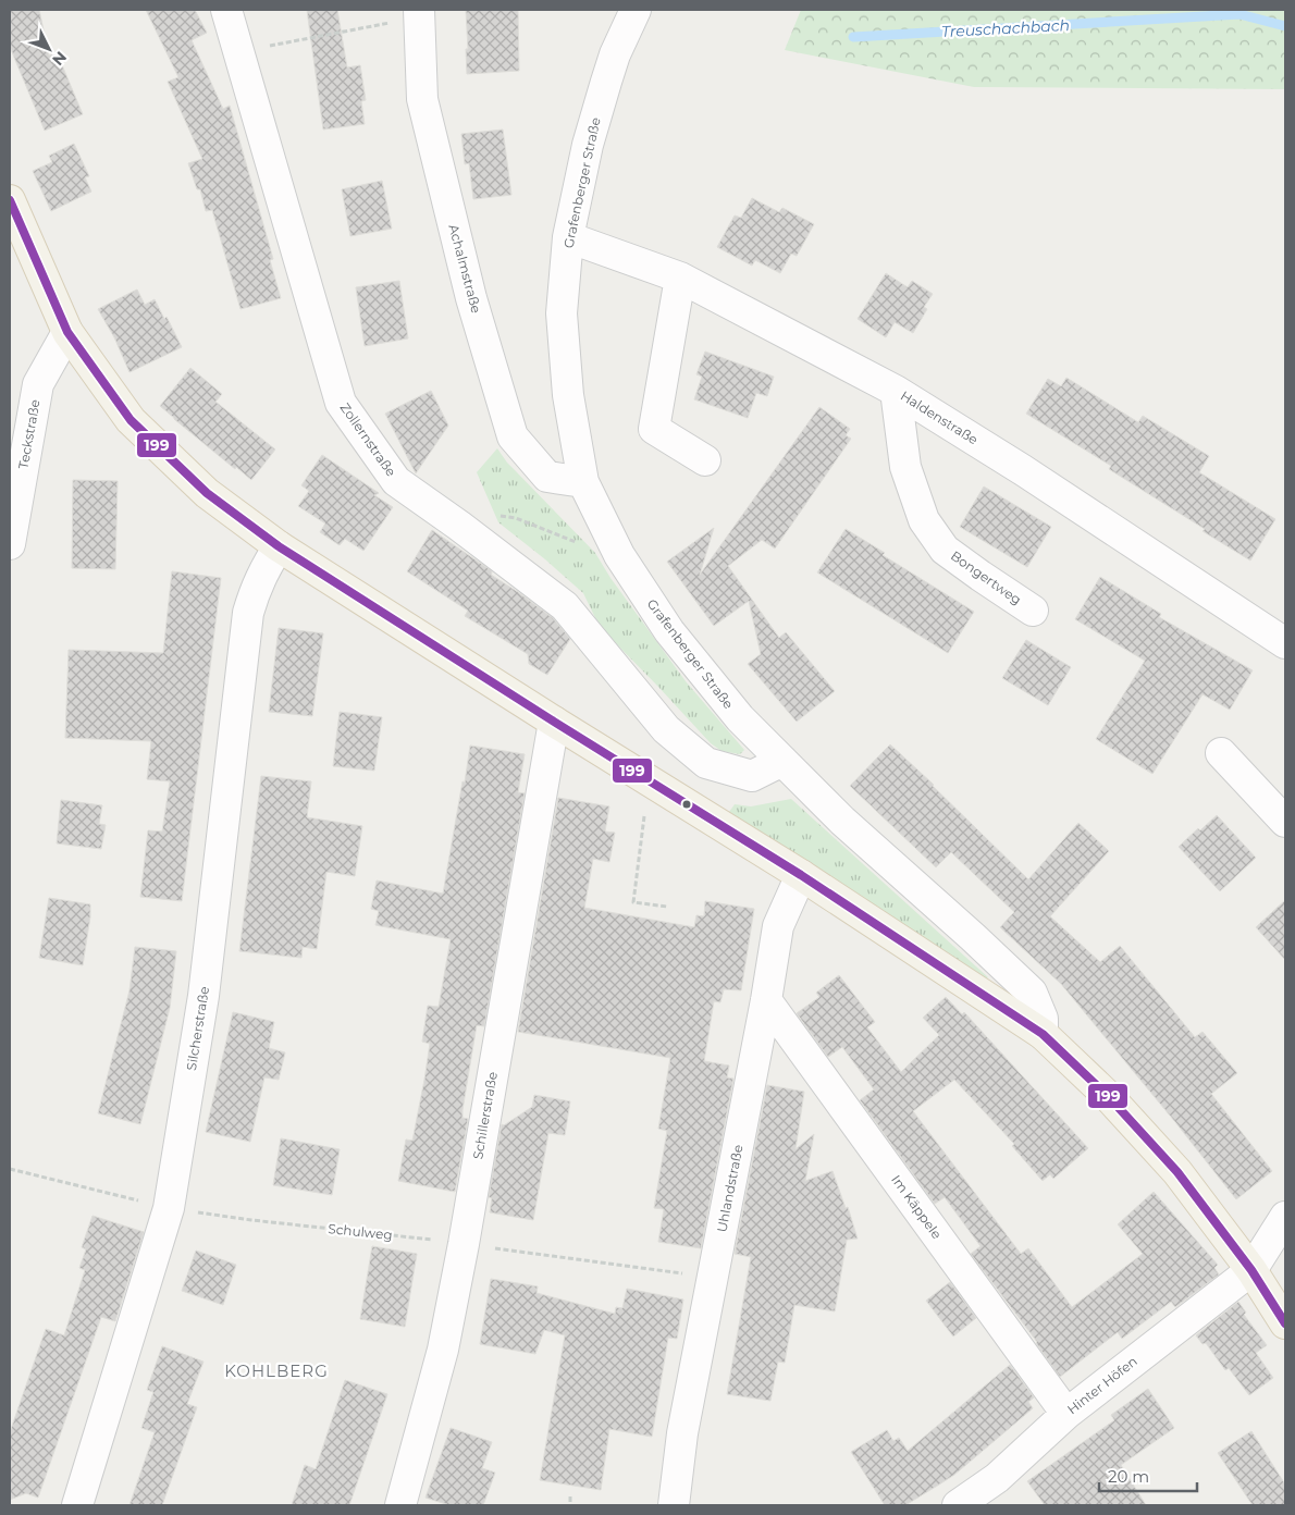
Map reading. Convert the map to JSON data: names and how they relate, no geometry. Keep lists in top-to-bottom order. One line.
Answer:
{"streets":{"street":["Grafenberger Straße","Achalmstraße","Haldenstraße","Teckstraße","Zollernstraße","Bongertweg","Silcherstraße","Schillerstraße","Uhlandstraße","Im Käppele","Hinter Höfen"],"path":["Schulweg"]},"crossings":[["Grafenberger Straße","Achalmstraße"],["Grafenberger Straße","Haldenstraße"],["Grafenberger Straße","Zollernstraße"],["Haldenstraße","Bongertweg"],["Silcherstraße","Schulweg"],["Schillerstraße","Schulweg"],["Uhlandstraße","Im Käppele"],["Uhlandstraße","Schulweg"],["Im Käppele","Hinter Höfen"]],"districts":["KOHLBERG"],"water":["Treuschachbach"],"lines":["transit line 199"],"scale_bar":"20 m","north":"bottom right"}
